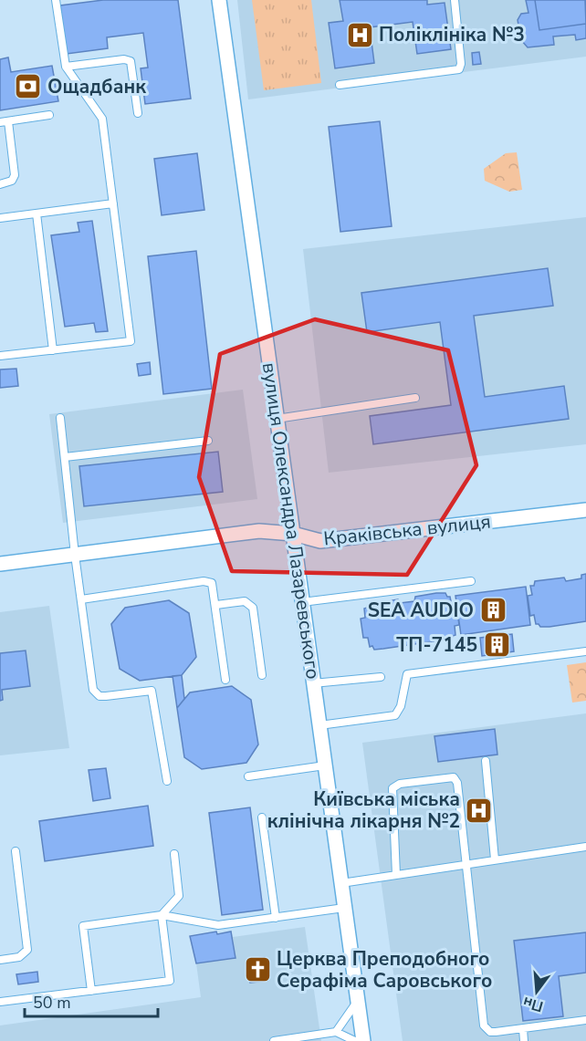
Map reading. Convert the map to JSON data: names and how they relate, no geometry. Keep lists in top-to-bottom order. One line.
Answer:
{"streets":{"street":["вулиця Олександра Лазаревського","Краківська вулиця"]},"crossings":[["вулиця Олександра Лазаревського","Краківська вулиця"]],"places":{"hospital":["Поліклініка №3","Київська міська клінічна лікарня №2"],"bank":["Ощадбанк"],"building":["SEA AUDIO","ТП-7145"],"church":["Церква Преподобного Серафіма Саровського"]},"scale_bar":"50 m","north":"bottom"}
